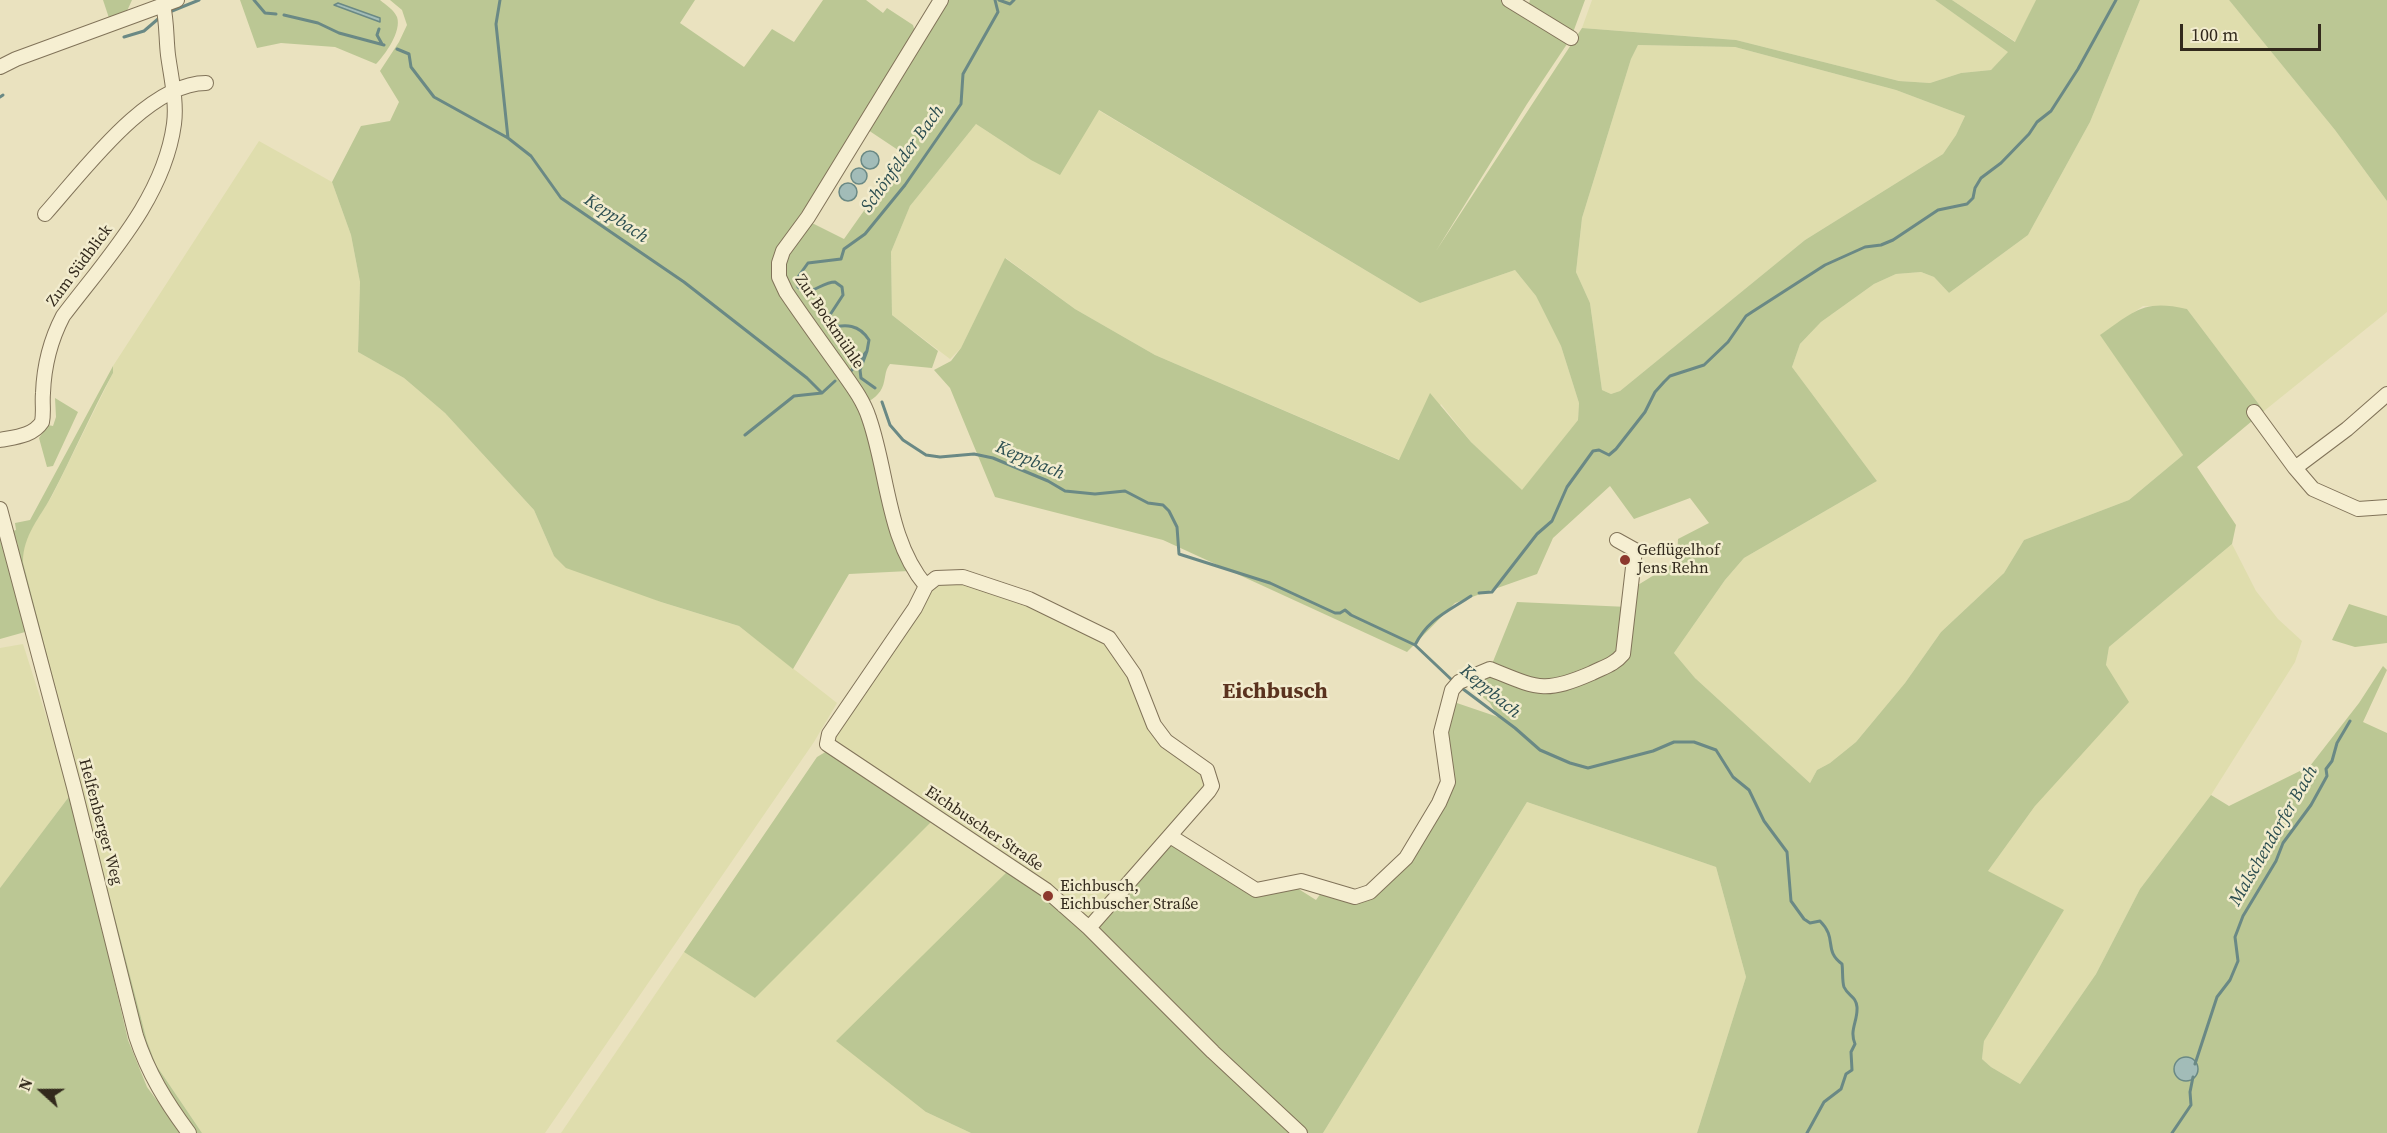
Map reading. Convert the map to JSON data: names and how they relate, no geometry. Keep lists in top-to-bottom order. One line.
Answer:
{"streets":{"street":["Zum Südblick","Zur Bockmühle","Helfenberger Weg","Eichbuscher Straße"]},"crossings":[["Zur Bockmühle","Eichbuscher Straße"]],"districts":["Eichbusch"],"water":["Schönfelder Bach","Keppbach","Malschendorfer Bach"],"places":["Geflügelhof Jens Rehn","Eichbusch, Eichbuscher Straße"],"scale_bar":"100 m","north":"left"}
